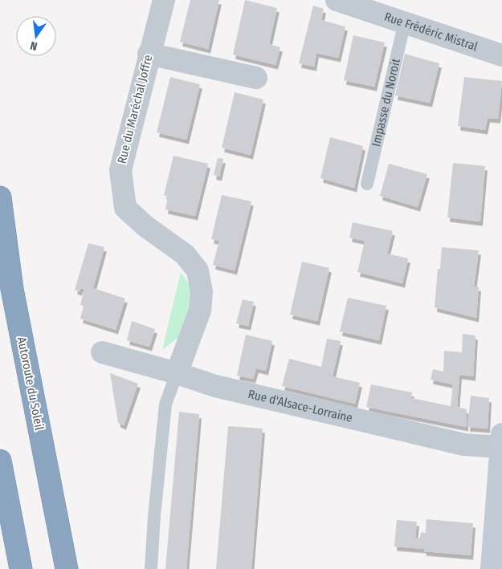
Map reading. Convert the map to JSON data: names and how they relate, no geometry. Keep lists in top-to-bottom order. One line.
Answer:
{"streets":{"highway":["Autoroute du Soleil"],"street":["Rue Frédéric Mistral","Rue du Maréchal Joffre","Rue d'Alsace-Lorraine"],"lane":["Impasse du Noroit"]},"crossings":[["Rue Frédéric Mistral","Impasse du Noroit"],["Rue du Maréchal Joffre","Rue d'Alsace-Lorraine"]],"north":"bottom"}
